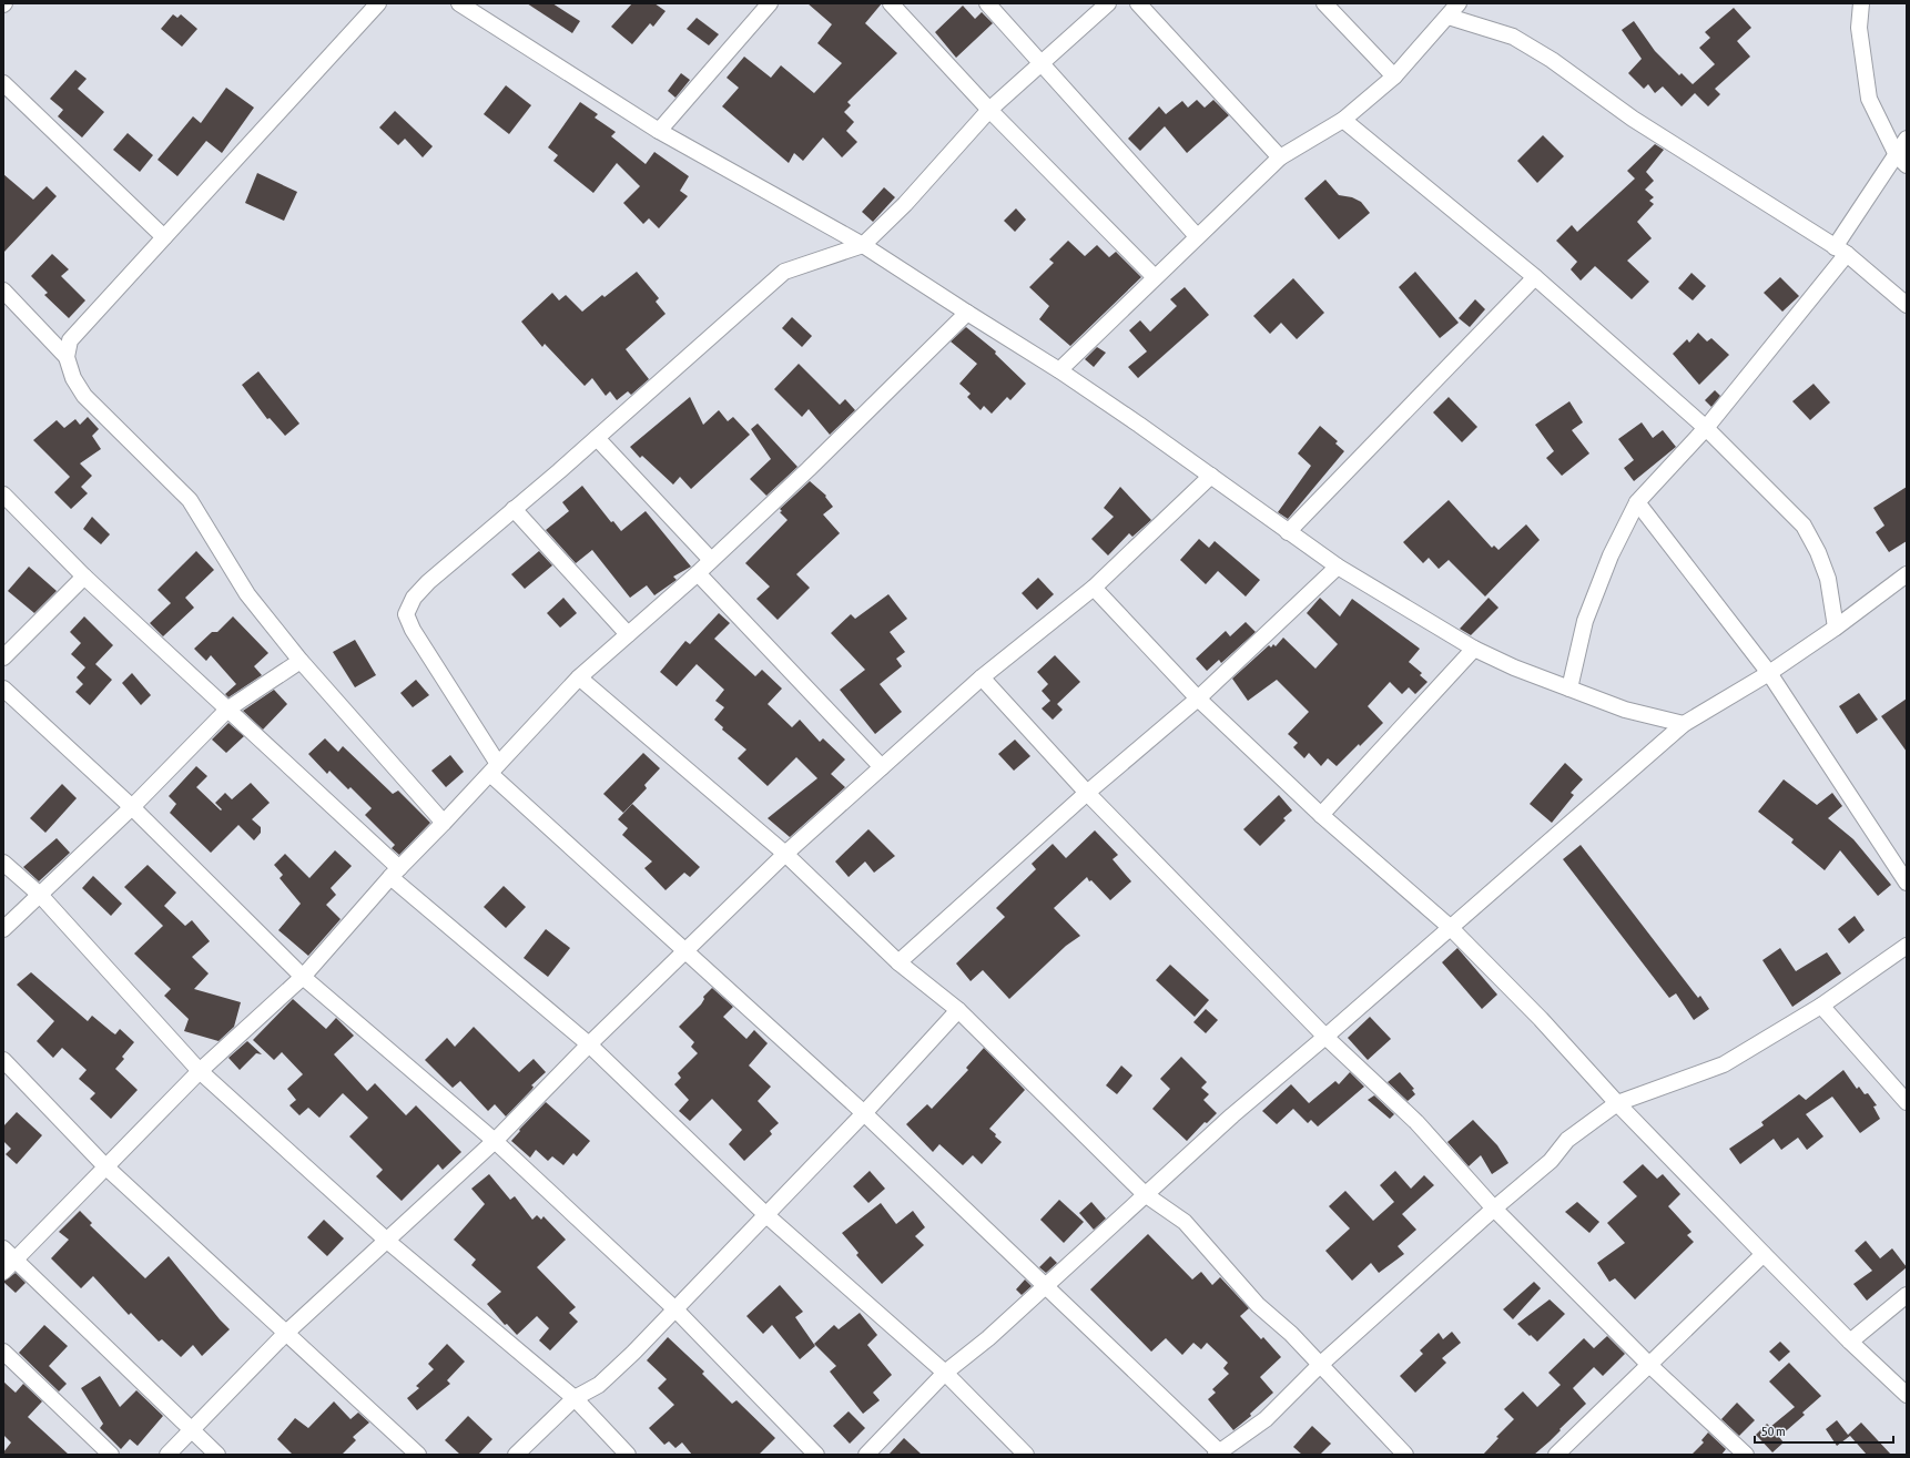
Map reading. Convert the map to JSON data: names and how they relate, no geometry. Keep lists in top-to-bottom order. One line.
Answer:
{"scale_bar":"50 m"}
